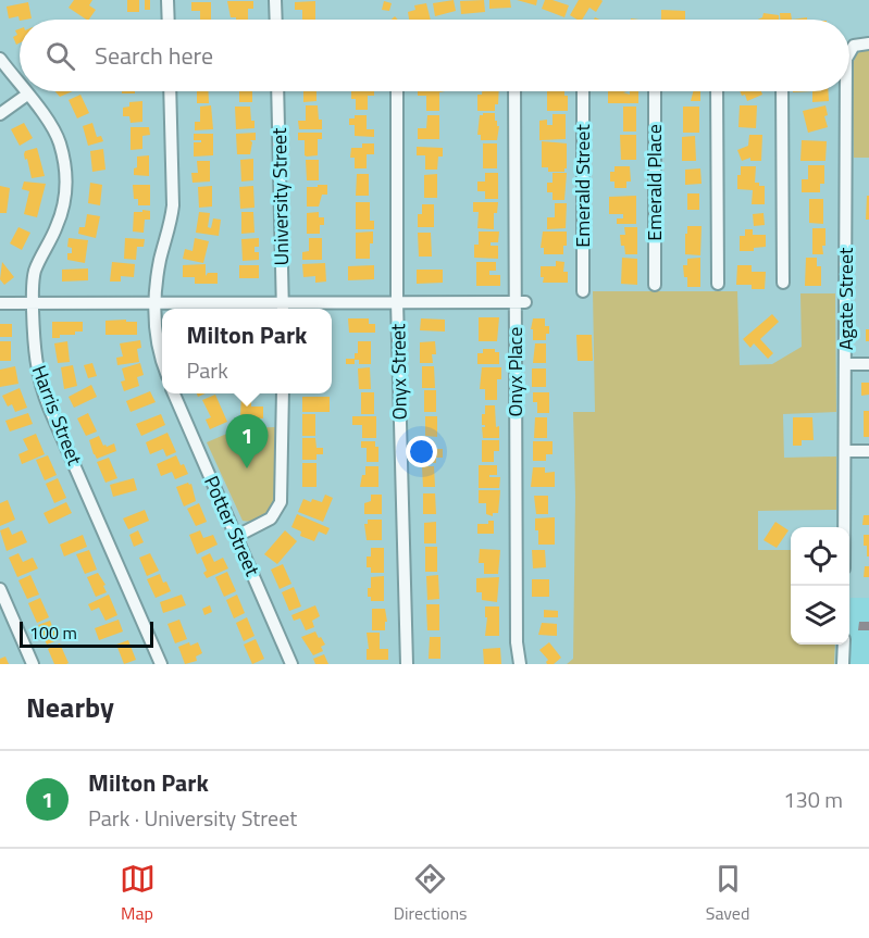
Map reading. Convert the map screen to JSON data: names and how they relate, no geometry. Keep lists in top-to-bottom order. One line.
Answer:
{"streets":{"street":["Emerald Place","Emerald Street","University Street","Agate Street","Onyx Street","Onyx Place","Harris Street","Potter Street"]},"scale_bar":"100 m","page":{"search":"Search here","popup":["Milton Park","Park"],"pins":"1","scale":"100 m","heading":"Nearby","list":[{"mark":"1","name":"Milton Park","note":"Park · University Street","value":"130 m"}],"nav":["Map","Directions","Saved"]}}
